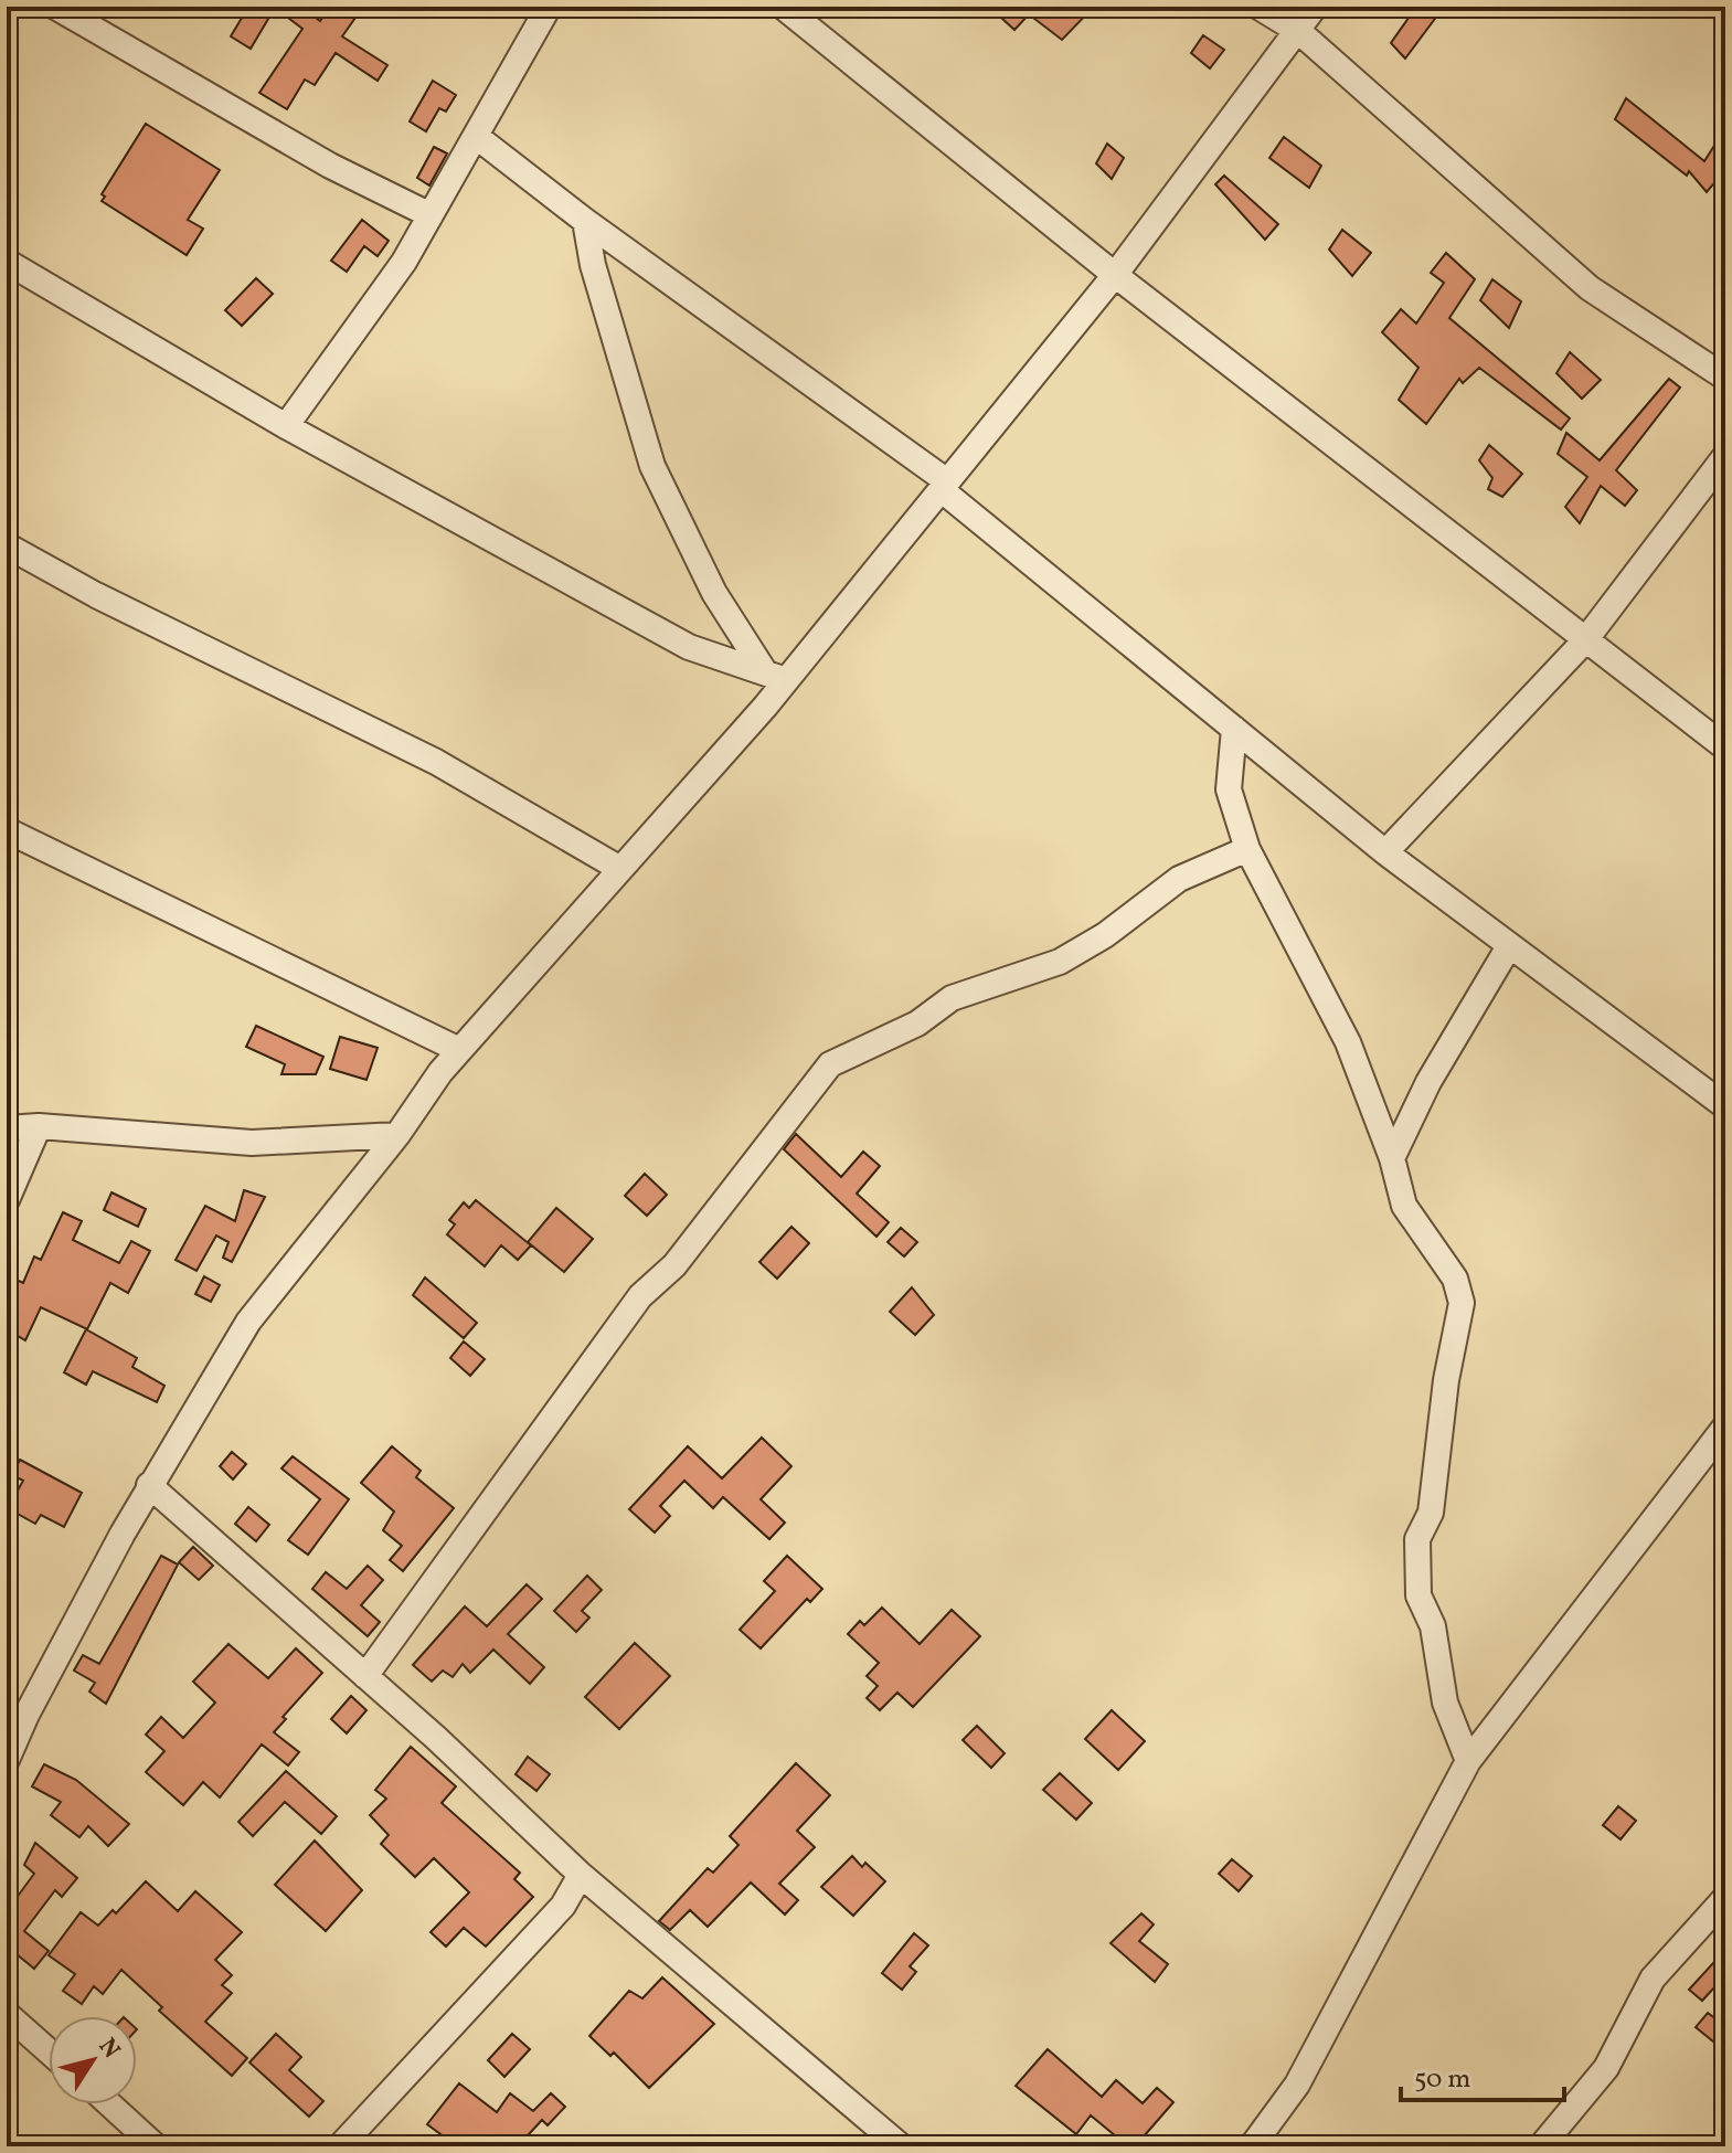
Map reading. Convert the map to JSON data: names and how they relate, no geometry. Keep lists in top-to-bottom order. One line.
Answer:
{"scale_bar":"50 m","north":"top right"}
